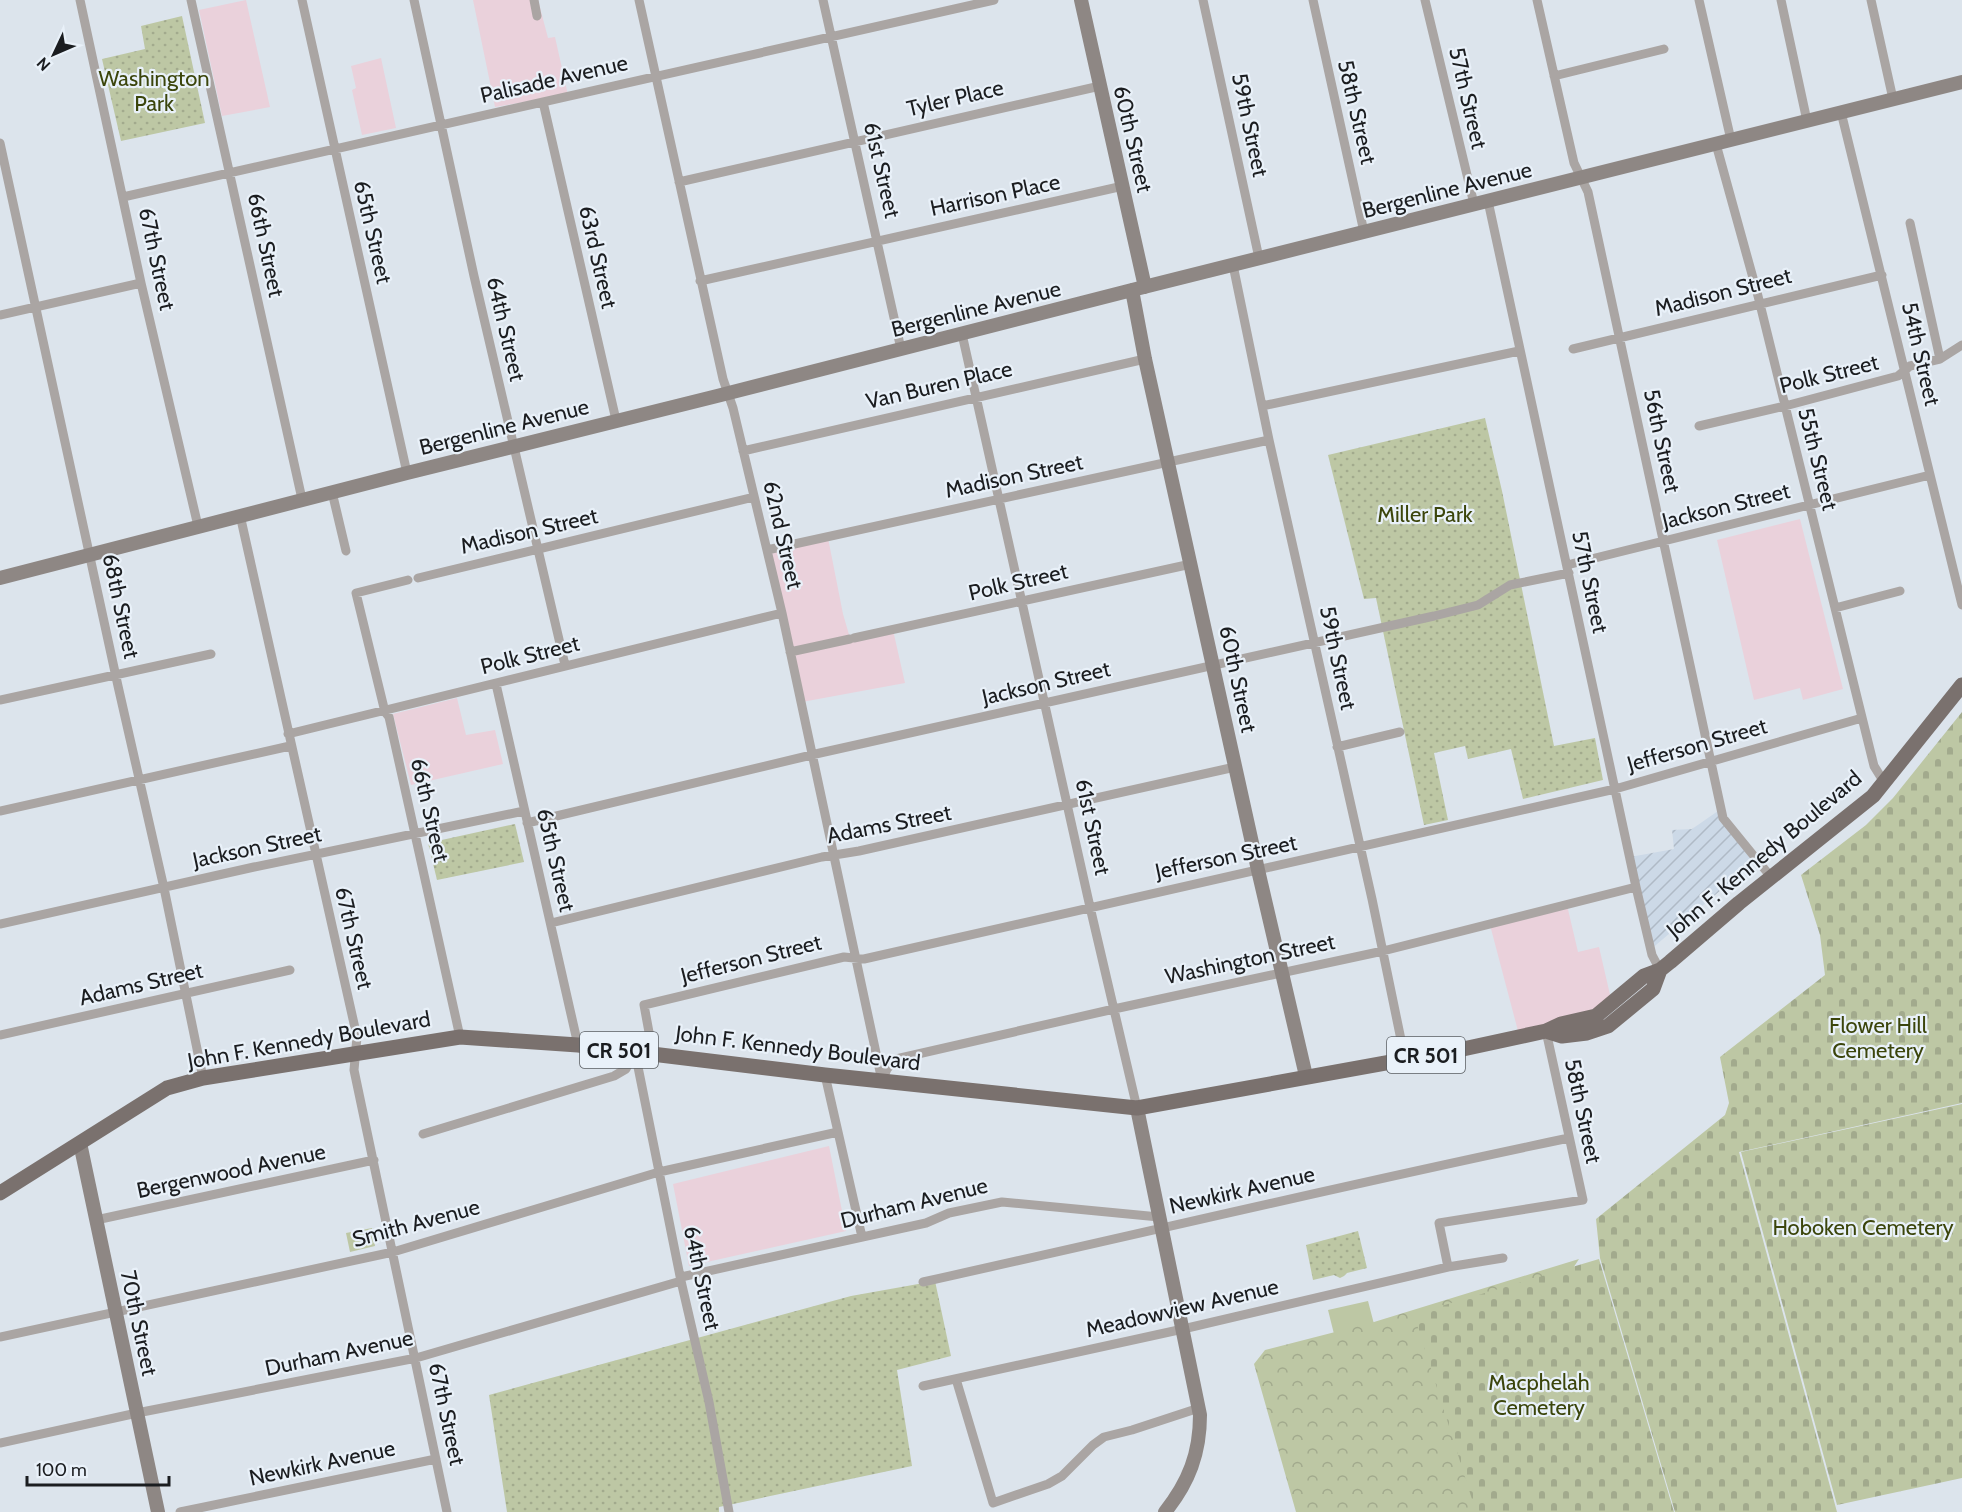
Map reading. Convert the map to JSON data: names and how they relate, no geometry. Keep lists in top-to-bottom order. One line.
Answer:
{"streets":{"main road":["John F. Kennedy Boulevard","CR 501"],"street":["Palisade Avenue","Tyler Place","57th Street","58th Street","59th Street","60th Street","61st Street","Bergenline Avenue","Harrison Place","65th Street","66th Street","63rd Street","67th Street","Madison Street","64th Street","54th Street","Polk Street","Van Buren Place","56th Street","55th Street","Jackson Street","62nd Street","68th Street","Jefferson Street","Adams Street","Washington Street","Bergenwood Avenue","Newkirk Avenue","Durham Avenue","Smith Avenue","Meadowview Avenue","70th Street"]},"crossings":[["Palisade Avenue","61st Street"],["Palisade Avenue","65th Street"],["Palisade Avenue","66th Street"],["Palisade Avenue","63rd Street"],["Palisade Avenue","67th Street"],["Palisade Avenue","64th Street"],["Palisade Avenue","62nd Street"],["Tyler Place","60th Street"],["Tyler Place","61st Street"],["Tyler Place","62nd Street"],["57th Street","Bergenline Avenue"],["57th Street","Jackson Street"],["57th Street","Jefferson Street"],["57th Street","John F. Kennedy Boulevard"],["57th Street","Washington Street"],["58th Street","Bergenline Avenue"],["58th Street","John F. Kennedy Boulevard"],["58th Street","Newkirk Avenue"],["58th Street","Meadowview Avenue"],["59th Street","Bergenline Avenue"],["59th Street","Madison Street"],["59th Street","Jackson Street"],["59th Street","Jefferson Street"],["59th Street","John F. Kennedy Boulevard"],["59th Street","Washington Street"],["60th Street","Bergenline Avenue"],["60th Street","Harrison Place"],["60th Street","Madison Street"],["60th Street","Polk Street"],["60th Street","Van Buren Place"],["60th Street","Jackson Street"],["60th Street","Jefferson Street"],["60th Street","Adams Street"],["60th Street","John F. Kennedy Boulevard"],["60th Street","Washington Street"],["61st Street","Bergenline Avenue"],["61st Street","Harrison Place"],["61st Street","Madison Street"],["61st Street","Polk Street"],["61st Street","Van Buren Place"],["61st Street","Jackson Street"],["61st Street","Jefferson Street"],["61st Street","Adams Street"],["61st Street","John F. Kennedy Boulevard"],["61st Street","Washington Street"],["61st Street","Newkirk Avenue"],["61st Street","Durham Avenue"],["61st Street","Meadowview Avenue"],["Bergenline Avenue","65th Street"],["Bergenline Avenue","66th Street"],["Bergenline Avenue","63rd Street"],["Bergenline Avenue","67th Street"],["Bergenline Avenue","64th Street"],["Bergenline Avenue","54th Street"],["Bergenline Avenue","56th Street"],["Bergenline Avenue","55th Street"],["Bergenline Avenue","62nd Street"],["Bergenline Avenue","68th Street"],["Harrison Place","62nd Street"],["65th Street","Polk Street"],["65th Street","Jackson Street"],["65th Street","Adams Street"],["65th Street","John F. Kennedy Boulevard"],["66th Street","Polk Street"],["66th Street","Jackson Street"],["66th Street","John F. Kennedy Boulevard"],["67th Street","Polk Street"],["67th Street","Jackson Street"],["67th Street","John F. Kennedy Boulevard"],["67th Street","Bergenwood Avenue"],["67th Street","Newkirk Avenue"],["67th Street","Durham Avenue"],["67th Street","Smith Avenue"],["Madison Street","64th Street"],["Madison Street","54th Street"],["Madison Street","56th Street"],["Madison Street","55th Street"],["Madison Street","62nd Street"],["64th Street","Polk Street"],["64th Street","John F. Kennedy Boulevard"],["64th Street","Durham Avenue"],["64th Street","Smith Avenue"],["54th Street","Polk Street"],["54th Street","Jackson Street"],["Polk Street","55th Street"],["Polk Street","62nd Street"],["Van Buren Place","62nd Street"],["56th Street","Jackson Street"],["56th Street","Jefferson Street"],["56th Street","John F. Kennedy Boulevard"],["55th Street","Jackson Street"],["55th Street","Jefferson Street"],["55th Street","John F. Kennedy Boulevard"],["Jackson Street","62nd Street"],["Jackson Street","68th Street"],["62nd Street","Jefferson Street"],["62nd Street","Adams Street"],["62nd Street","John F. Kennedy Boulevard"],["62nd Street","Washington Street"],["68th Street","Adams Street"],["68th Street","John F. Kennedy Boulevard"],["Jefferson Street","John F. Kennedy Boulevard"],["John F. Kennedy Boulevard","Washington Street"],["John F. Kennedy Boulevard","70th Street"],["Bergenwood Avenue","70th Street"],["Newkirk Avenue","Durham Avenue"],["Durham Avenue","70th Street"],["Smith Avenue","70th Street"]],"parks":["Washington Park","Miller Park","Flower Hill Cemetery","Hoboken Cemetery","Macphelah Cemetery"],"scale_bar":"100 m","north":"bottom left"}
